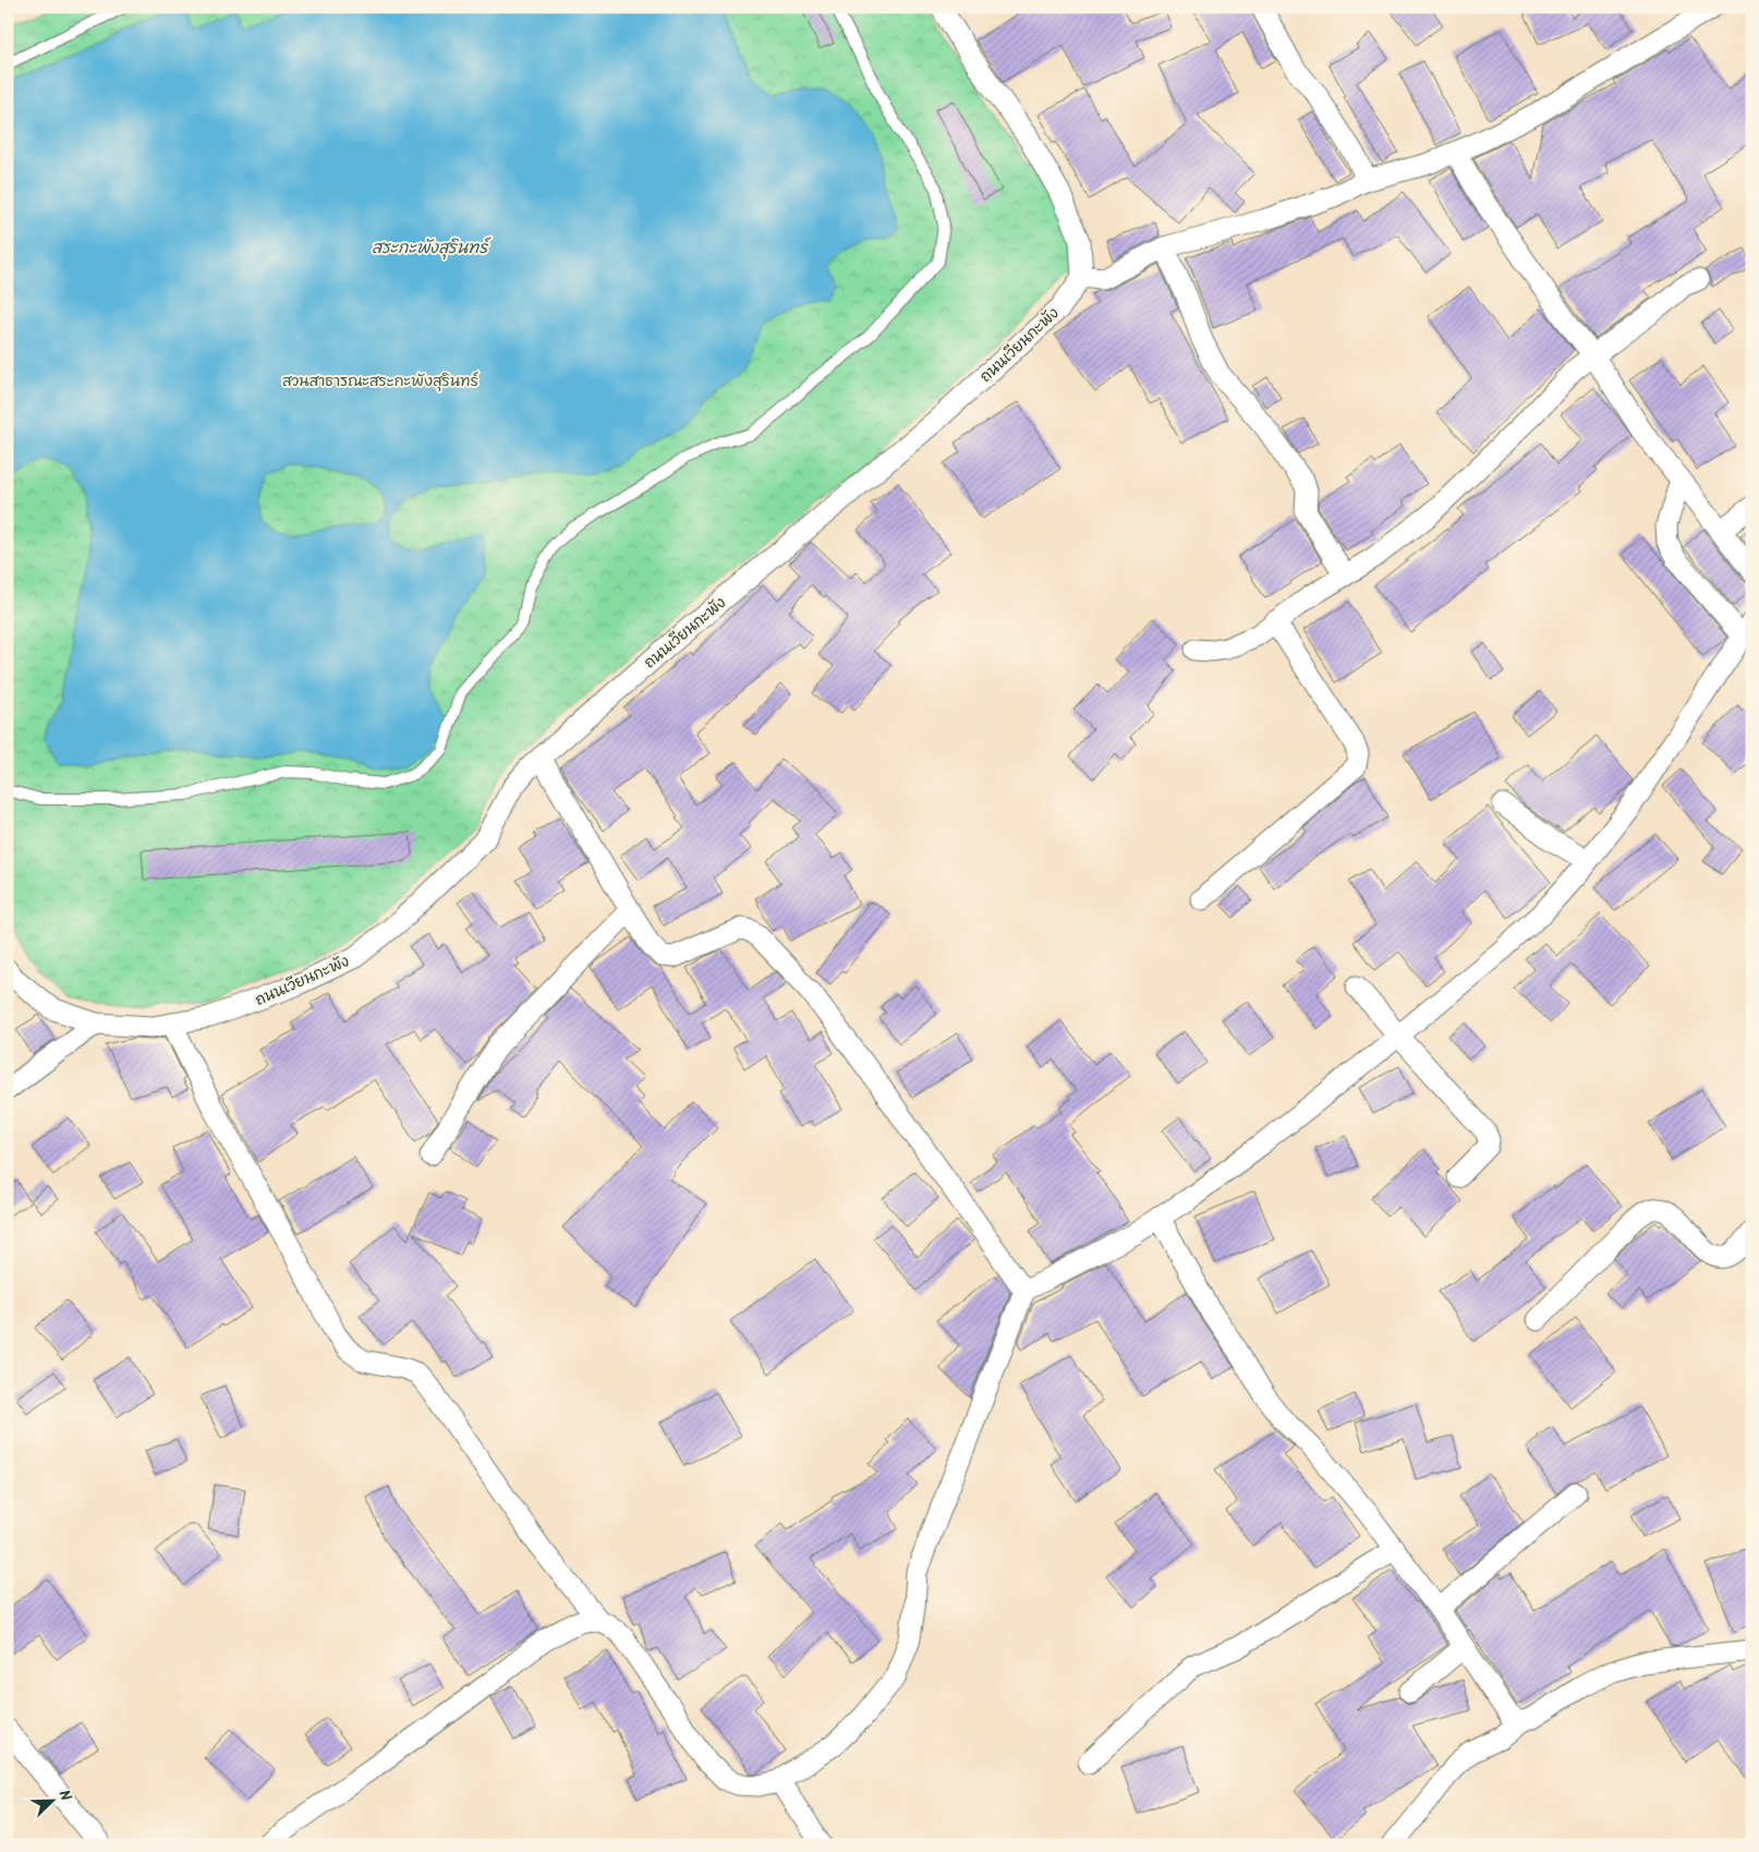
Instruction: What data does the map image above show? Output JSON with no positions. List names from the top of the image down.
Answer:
{
  "streets": {
    "street": ["ถนนเวียนกะพัง"]
  },
  "water": ["สระกะพังสุรินทร์"],
  "parks": ["สวนสาธารณะสระกะพังสุรินทร์"],
  "north": "top right"
}
